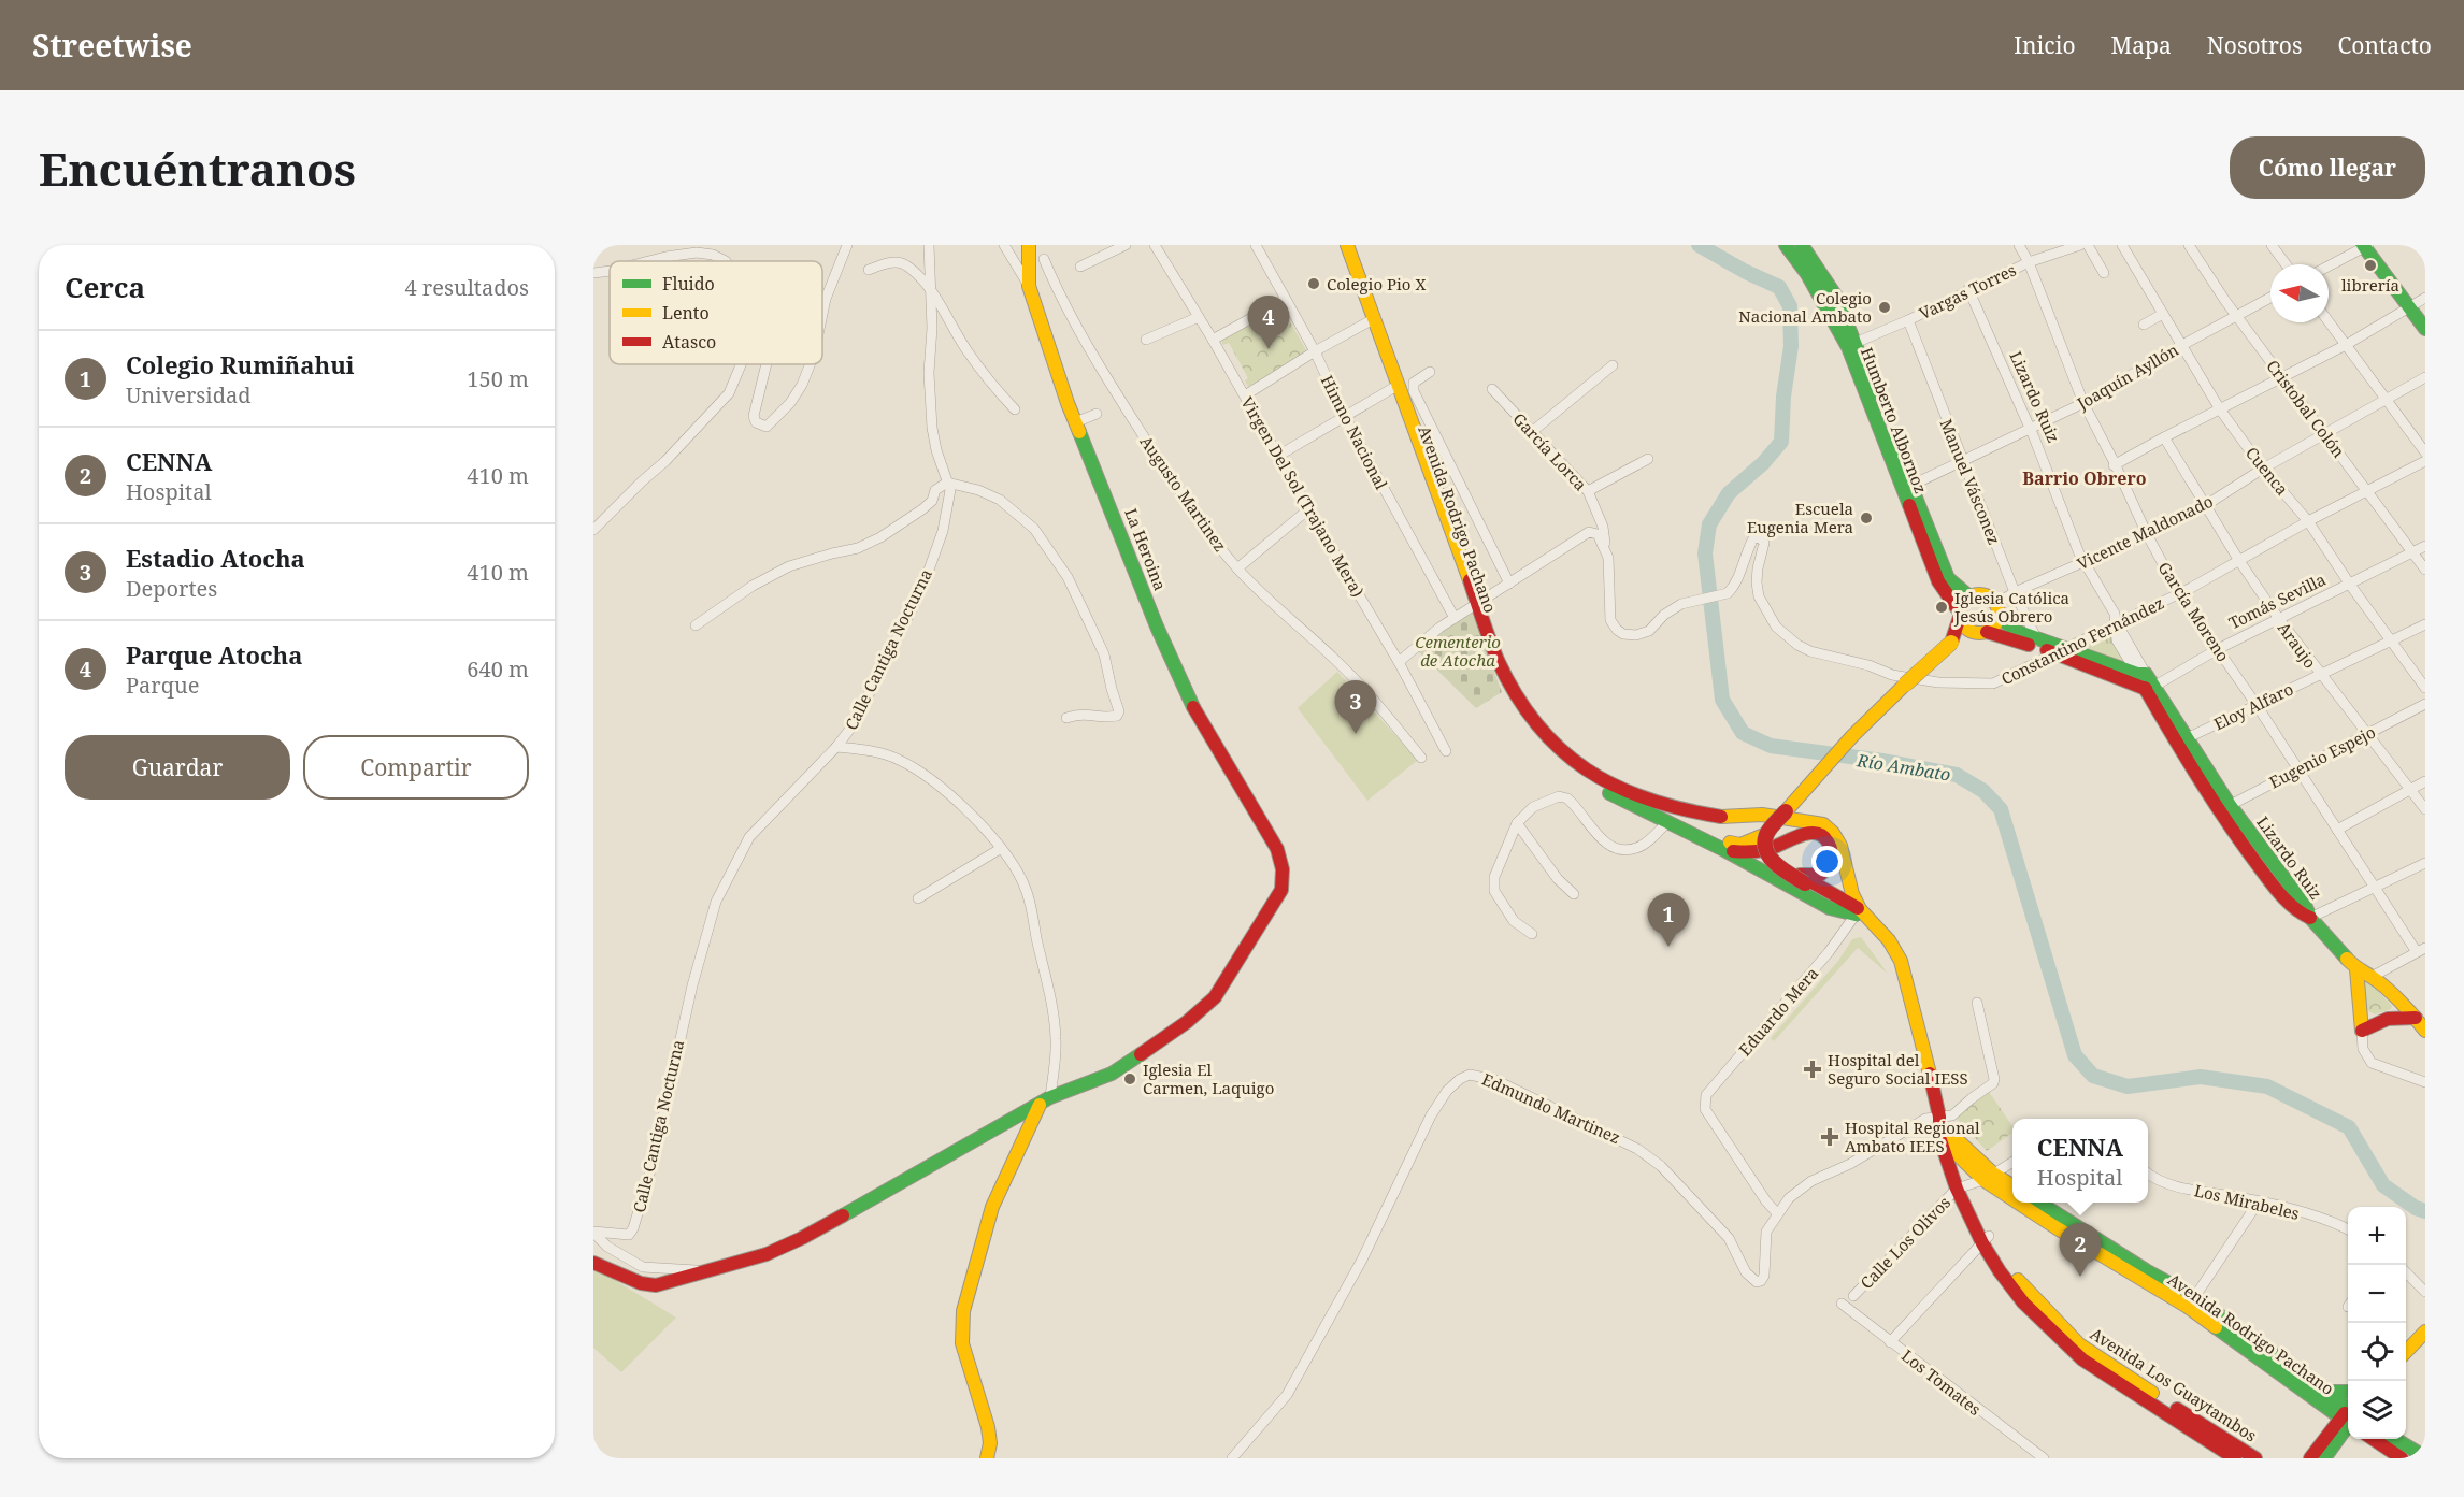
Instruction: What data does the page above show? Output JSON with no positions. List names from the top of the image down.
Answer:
{
  "streets": {
    "main road": [
      "Lizardo Ruiz",
      "Humberto Albornoz",
      "Avenida Rodrigo Pachano",
      "La Heroina",
      "Avenida Los Guaytambos"
    ],
    "street": [
      "Vargas Torres",
      "Joaquín Ayllón",
      "Cristobal Colón",
      "Himno Nacional",
      "García Lorca",
      "Cuenca",
      "Manuel Vásconez",
      "Augusto Martinez",
      "Virgen Del Sol (Trajano Mera)",
      "Vicente Maldonado",
      "Tomás Sevilla",
      "García Moreno",
      "Constantino Fernández",
      "Araujo",
      "Calle Cantiga Nocturna",
      "Eloy Alfaro",
      "Eugenio Espejo",
      "Eduardo Mera",
      "Edmundo Martinez",
      "Los Mirabeles",
      "Calle Los Olivos",
      "Los Tomates"
    ]
  },
  "crossings": [
    ["Vargas Torres", "Lizardo Ruiz"],
    ["Vargas Torres", "Humberto Albornoz"],
    ["Vargas Torres", "Manuel Vásconez"],
    ["Vargas Torres", "García Moreno"],
    ["Joaquín Ayllón", "Lizardo Ruiz"],
    ["Joaquín Ayllón", "Cristobal Colón"],
    ["Joaquín Ayllón", "Humberto Albornoz"],
    ["Joaquín Ayllón", "Cuenca"],
    ["Joaquín Ayllón", "Manuel Vásconez"],
    ["Joaquín Ayllón", "García Moreno"],
    ["Lizardo Ruiz", "Vicente Maldonado"],
    ["Lizardo Ruiz", "Tomás Sevilla"],
    ["Lizardo Ruiz", "Constantino Fernández"],
    ["Lizardo Ruiz", "Eloy Alfaro"],
    ["Lizardo Ruiz", "Eugenio Espejo"],
    ["Cristobal Colón", "Vicente Maldonado"],
    ["Cristobal Colón", "Tomás Sevilla"],
    ["Cristobal Colón", "Constantino Fernández"],
    ["Humberto Albornoz", "Vicente Maldonado"],
    ["García Lorca", "Constantino Fernández"],
    ["Cuenca", "Vicente Maldonado"],
    ["Cuenca", "Tomás Sevilla"],
    ["Cuenca", "Constantino Fernández"],
    ["Cuenca", "Eloy Alfaro"],
    ["Manuel Vásconez", "Vicente Maldonado"],
    ["Avenida Rodrigo Pachano", "Eduardo Mera"],
    ["Avenida Rodrigo Pachano", "Edmundo Martinez"],
    ["Avenida Rodrigo Pachano", "Avenida Los Guaytambos"],
    ["Vicente Maldonado", "García Moreno"],
    ["Vicente Maldonado", "Araujo"],
    ["Tomás Sevilla", "García Moreno"],
    ["Tomás Sevilla", "Araujo"],
    ["García Moreno", "Constantino Fernández"],
    ["García Moreno", "Eloy Alfaro"],
    ["García Moreno", "Eugenio Espejo"],
    ["Constantino Fernández", "Araujo"],
    ["Araujo", "Eloy Alfaro"],
    ["Araujo", "Eugenio Espejo"],
    ["Eduardo Mera", "Edmundo Martinez"],
    ["Edmundo Martinez", "Avenida Los Guaytambos"],
    ["Calle Los Olivos", "Avenida Los Guaytambos"]
  ],
  "districts": ["Barrio Obrero"],
  "water": ["Río Ambato"],
  "parks": ["Cementerio de Atocha"],
  "places": {
    "other": [
      "librería",
      "Colegio Pio X",
      "Colegio Nacional Ambato",
      "Escuela Eugenia Mera",
      "Iglesia Católica Jesús Obrero",
      "Iglesia El Carmen, Laquigo"
    ],
    "health": ["Hospital del Seguro Social IESS", "Hospital Regional Ambato IEES"]
  },
  "legend": ["Fluido", "Lento", "Atasco"],
  "north": "left",
  "page": {
    "header": "Streetwise",
    "nav": [
      "Inicio",
      "Mapa",
      "Nosotros",
      "Contacto"
    ],
    "buttons": [
      "Cómo llegar",
      ["Guardar", "Compartir"]
    ],
    "title": "Encuéntranos",
    "heading": ["Cerca", "4 resultados"],
    "pins": [
      "4",
      "3",
      "1",
      "2"
    ],
    "list": [
      {
        "mark": "1",
        "name": "Colegio Rumiñahui",
        "note": "Universidad",
        "value": "150 m"
      },
      {
        "mark": "2",
        "name": "CENNA",
        "note": "Hospital",
        "value": "410 m"
      },
      {
        "mark": "3",
        "name": "Estadio Atocha",
        "note": "Deportes",
        "value": "410 m"
      },
      {
        "mark": "4",
        "name": "Parque Atocha",
        "note": "Parque",
        "value": "640 m"
      }
    ],
    "popup": ["CENNA", "Hospital"],
    "map_buttons": ["+", "−"]
  }
}
